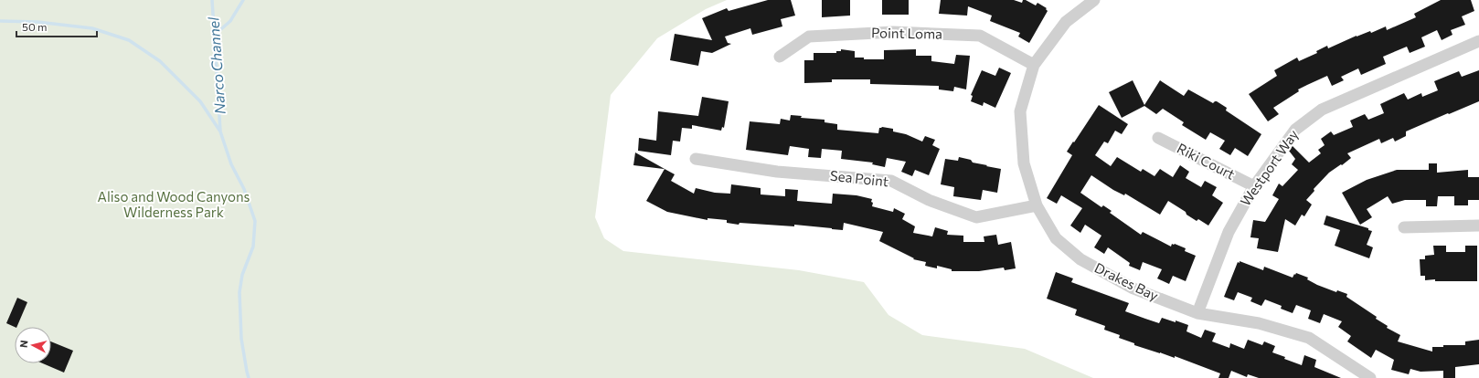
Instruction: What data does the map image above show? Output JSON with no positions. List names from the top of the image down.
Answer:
{
  "streets": {
    "street": [
      "Point Loma",
      "Riki Court",
      "Westport Way",
      "Sea Point",
      "Drakes Bay"
    ]
  },
  "crossings": [
    ["Point Loma", "Drakes Bay"],
    ["Riki Court", "Westport Way"],
    ["Westport Way", "Drakes Bay"],
    ["Sea Point", "Drakes Bay"]
  ],
  "water": ["Narco Channel"],
  "parks": ["Aliso and Wood Canyons Wilderness Park"],
  "scale_bar": "50 m",
  "north": "left"
}
